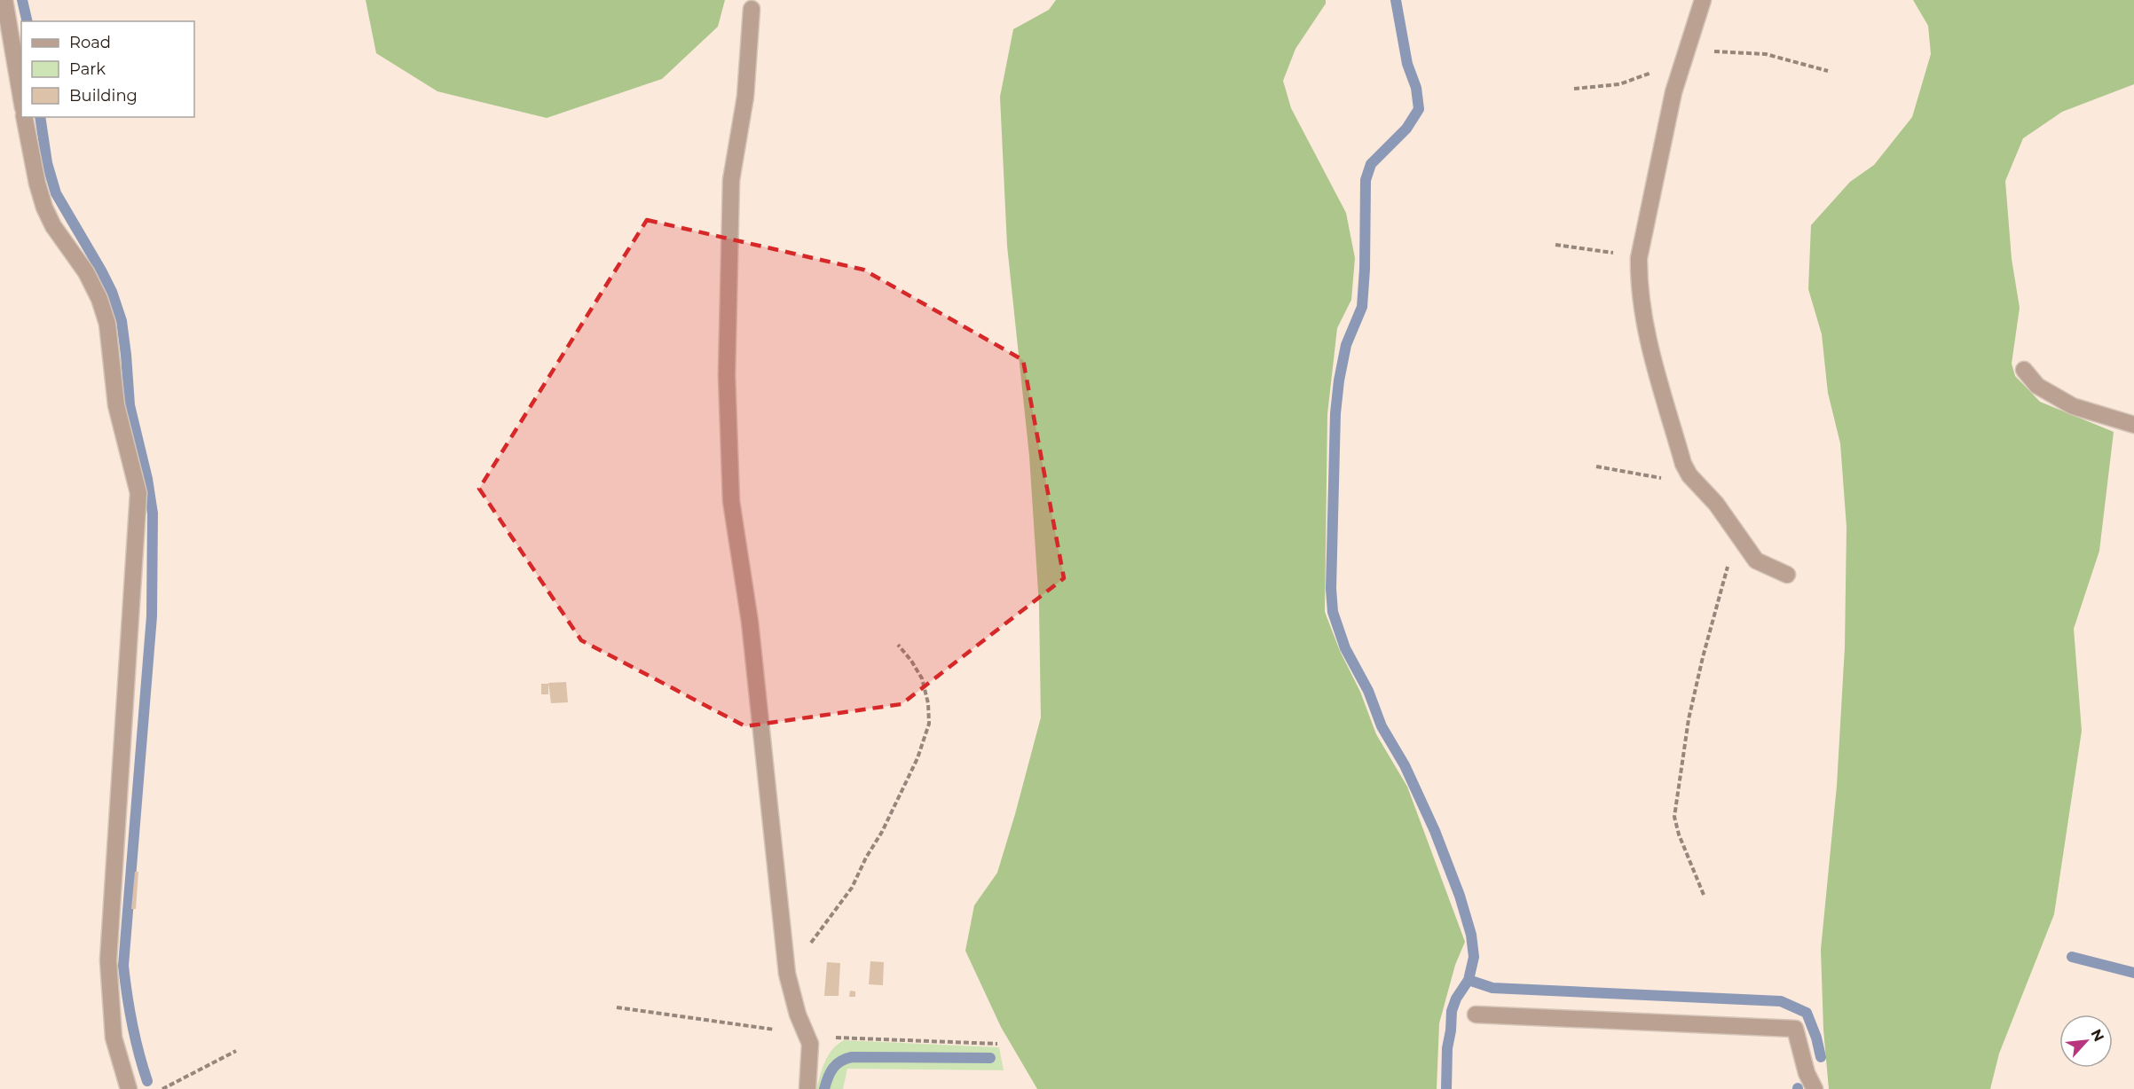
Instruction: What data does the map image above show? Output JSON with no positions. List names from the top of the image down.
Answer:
{
  "legend": ["Road", "Park", "Building"],
  "north": "top right"
}
